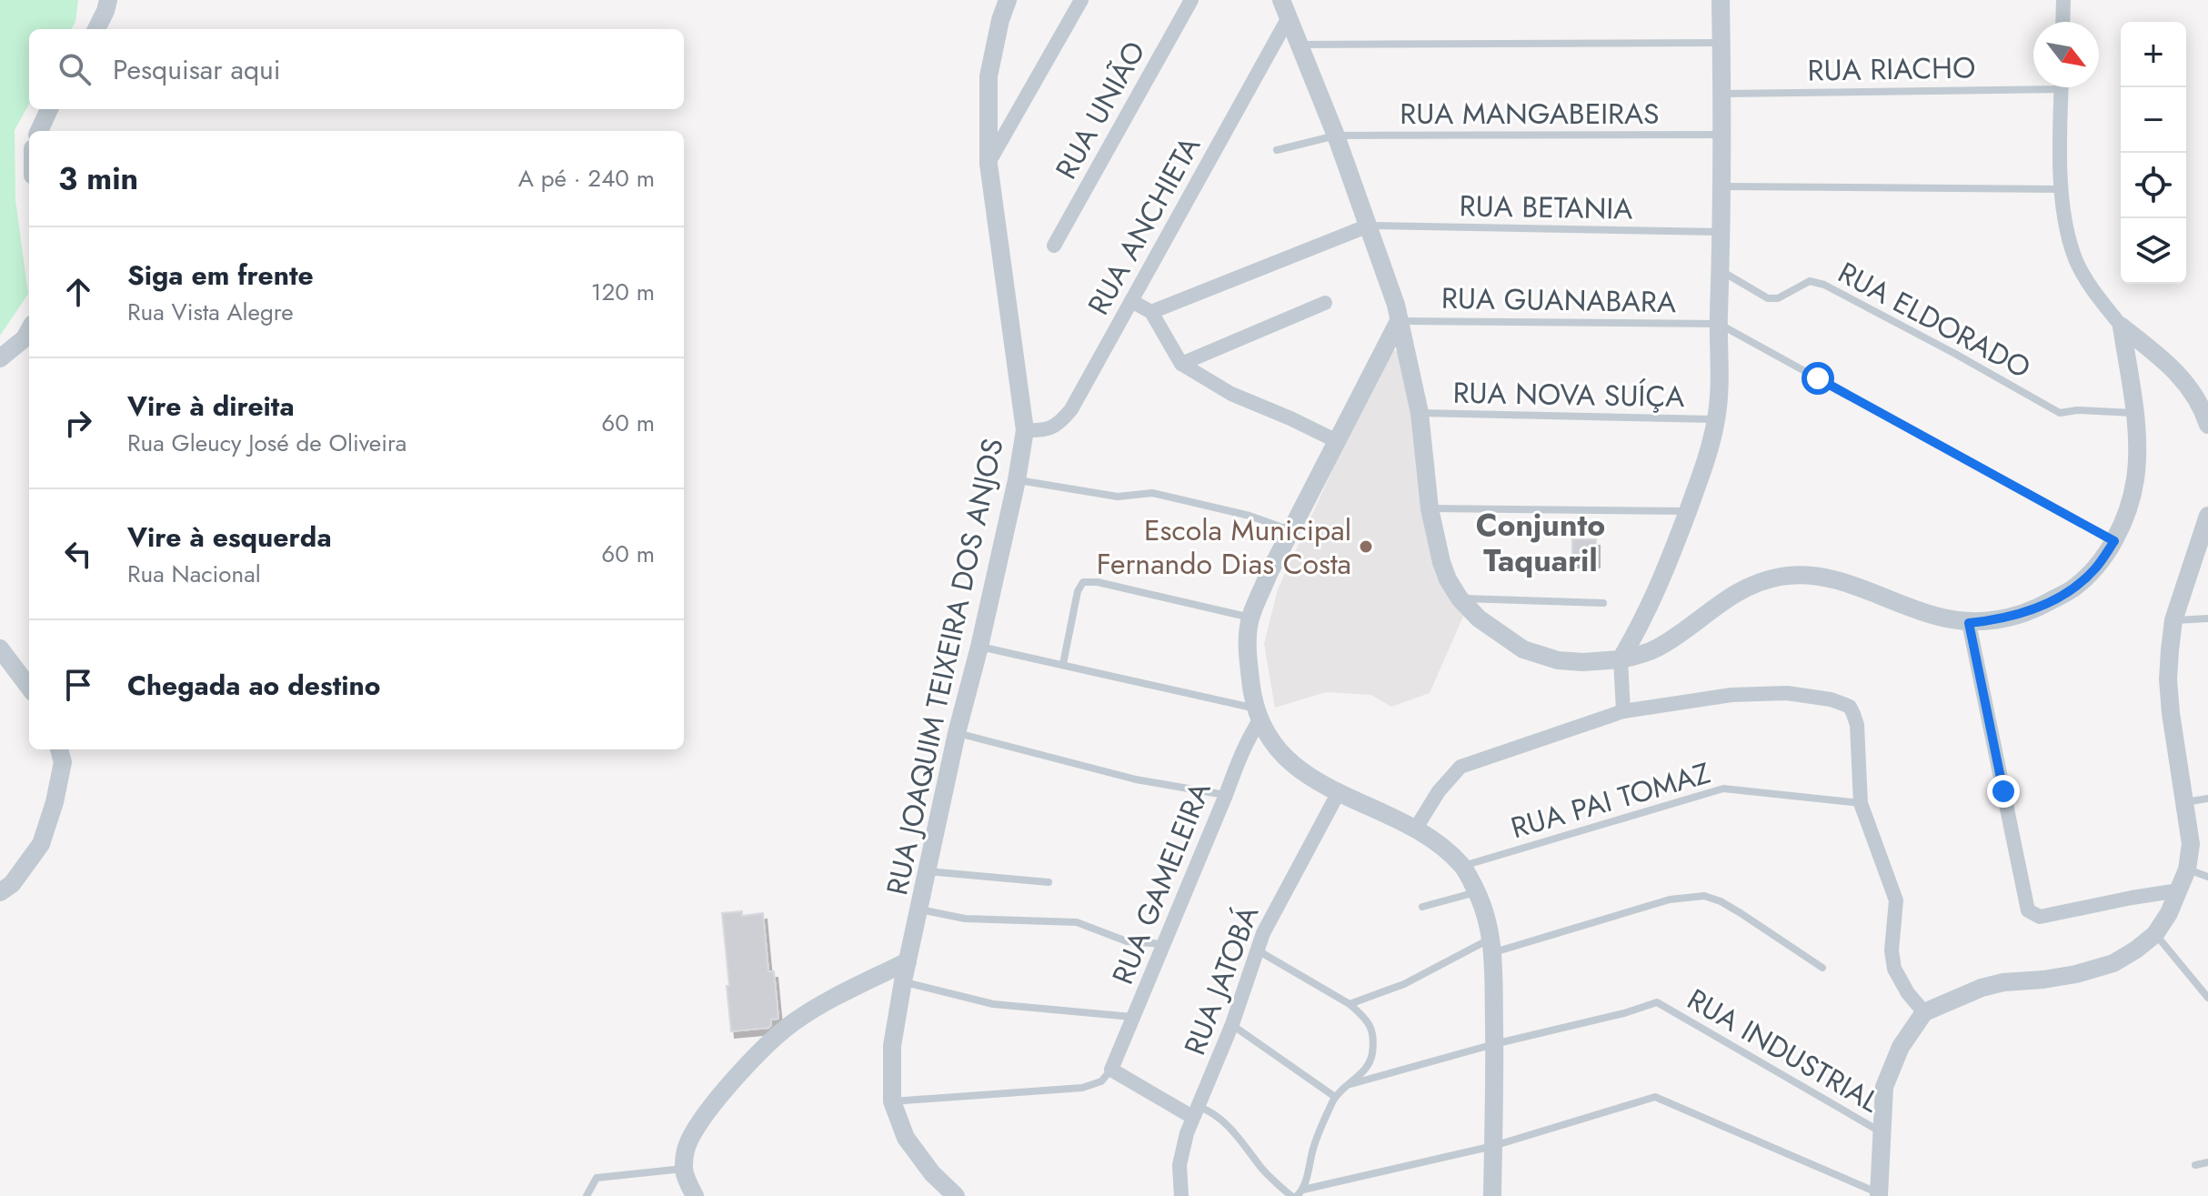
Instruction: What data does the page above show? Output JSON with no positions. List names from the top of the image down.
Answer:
{
  "streets": {
    "street": [
      "RUA UNIÃO",
      "RUA ANCHIETA",
      "RUA JOAQUIM TEIXEIRA DOS ANJOS",
      "RUA GAMELEIRA",
      "RUA JATOBÁ"
    ],
    "lane": [
      "RUA RIACHO",
      "RUA MANGABEIRAS",
      "RUA BETANIA",
      "RUA GUANABARA",
      "RUA ELDORADO",
      "RUA NOVA SUÍÇA",
      "RUA PAI TOMAZ",
      "RUA INDUSTRIAL"
    ]
  },
  "crossings": [
    ["RUA ANCHIETA", "RUA JOAQUIM TEIXEIRA DOS ANJOS"]
  ],
  "districts": ["Conjunto Taquaril"],
  "places": ["Escola Municipal Fernando Dias Costa"],
  "north": "bottom right",
  "page": {
    "map_buttons": ["+", "−"],
    "search": "Pesquisar aqui",
    "heading": ["3 min", "A pé · 240 m"],
    "list": [
      ["Siga em frente", "Rua Vista Alegre", "120 m"],
      ["Vire à direita", "Rua Gleucy José de Oliveira", "60 m"],
      ["Vire à esquerda", "Rua Nacional", "60 m"],
      "Chegada ao destino"
    ]
  }
}
